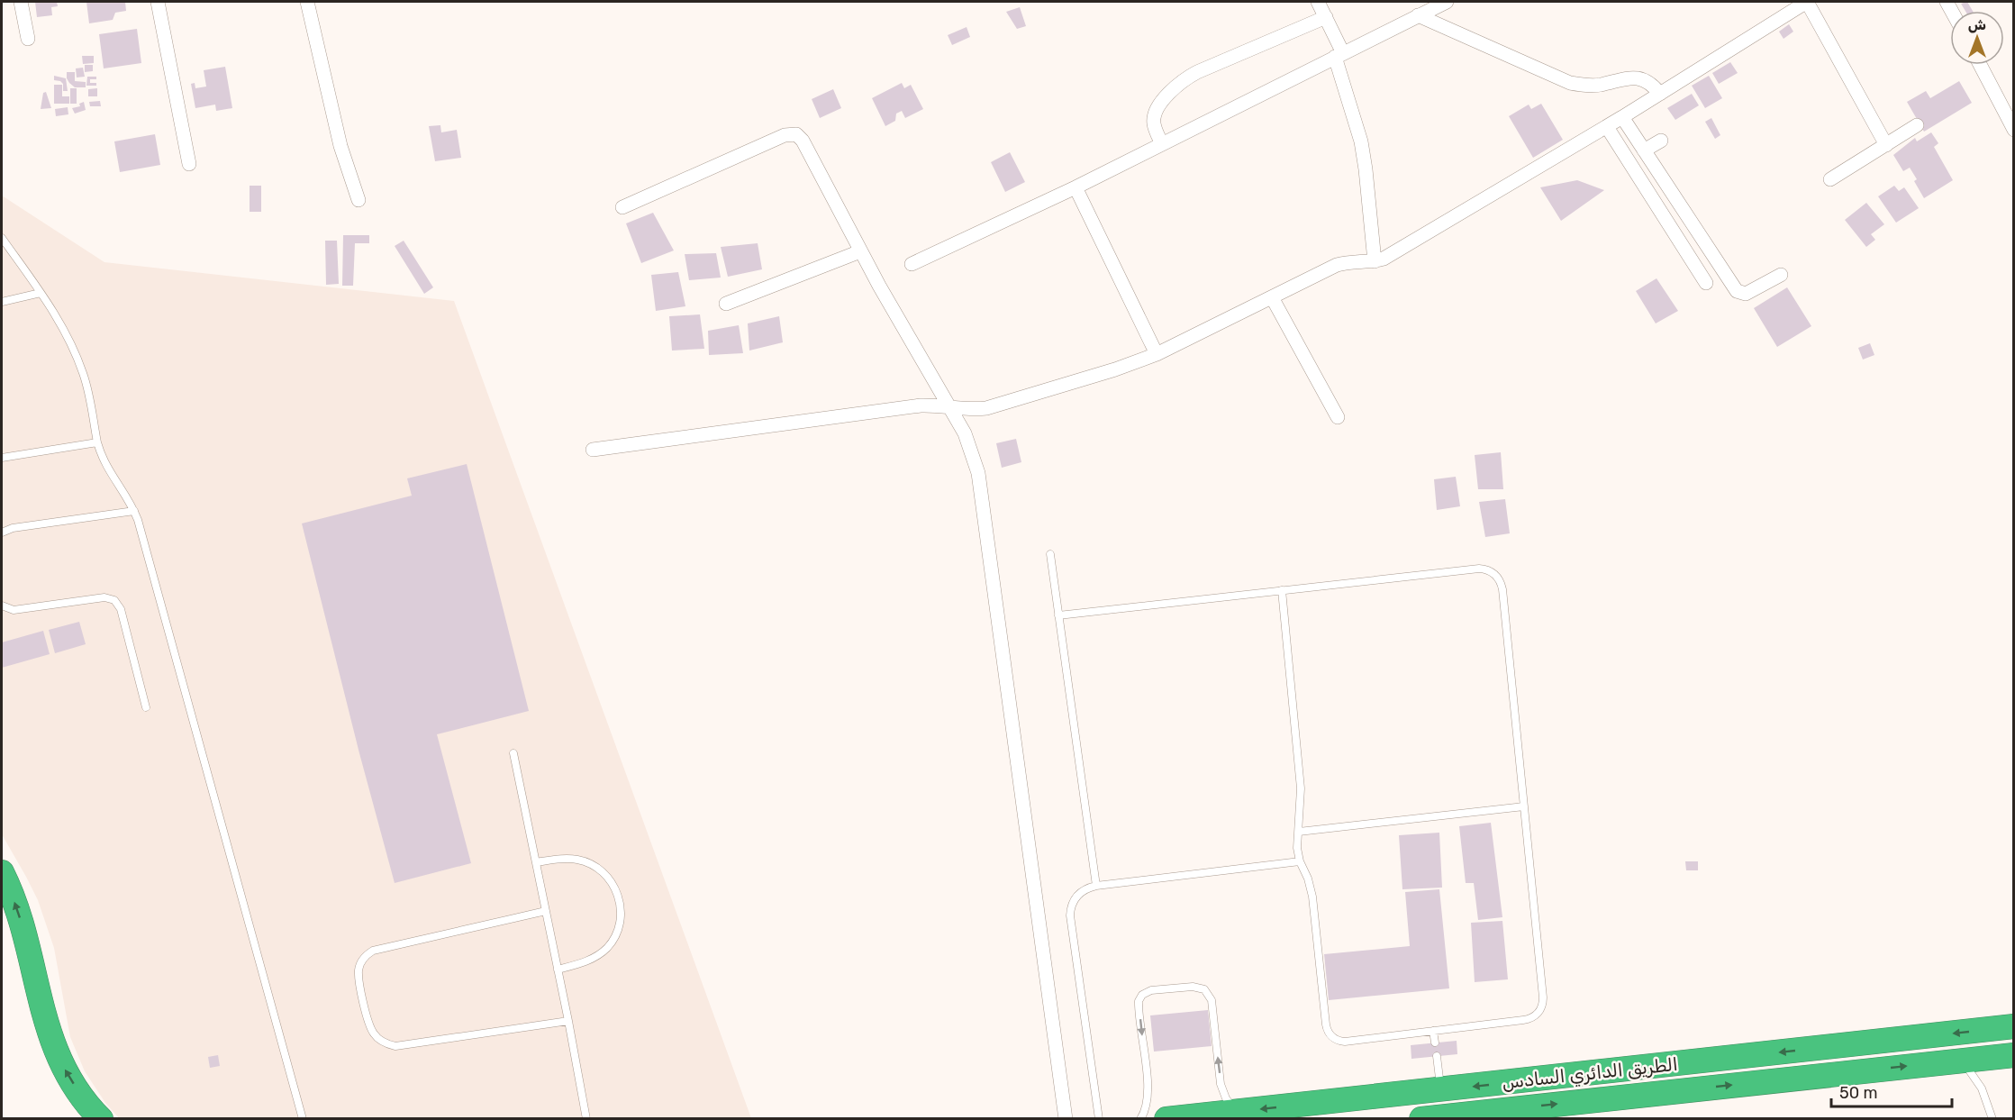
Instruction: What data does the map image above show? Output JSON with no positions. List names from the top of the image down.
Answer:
{
  "streets": {
    "highway": ["الطريق الدائري السادس"]
  },
  "scale_bar": "50 m",
  "north": "top"
}
